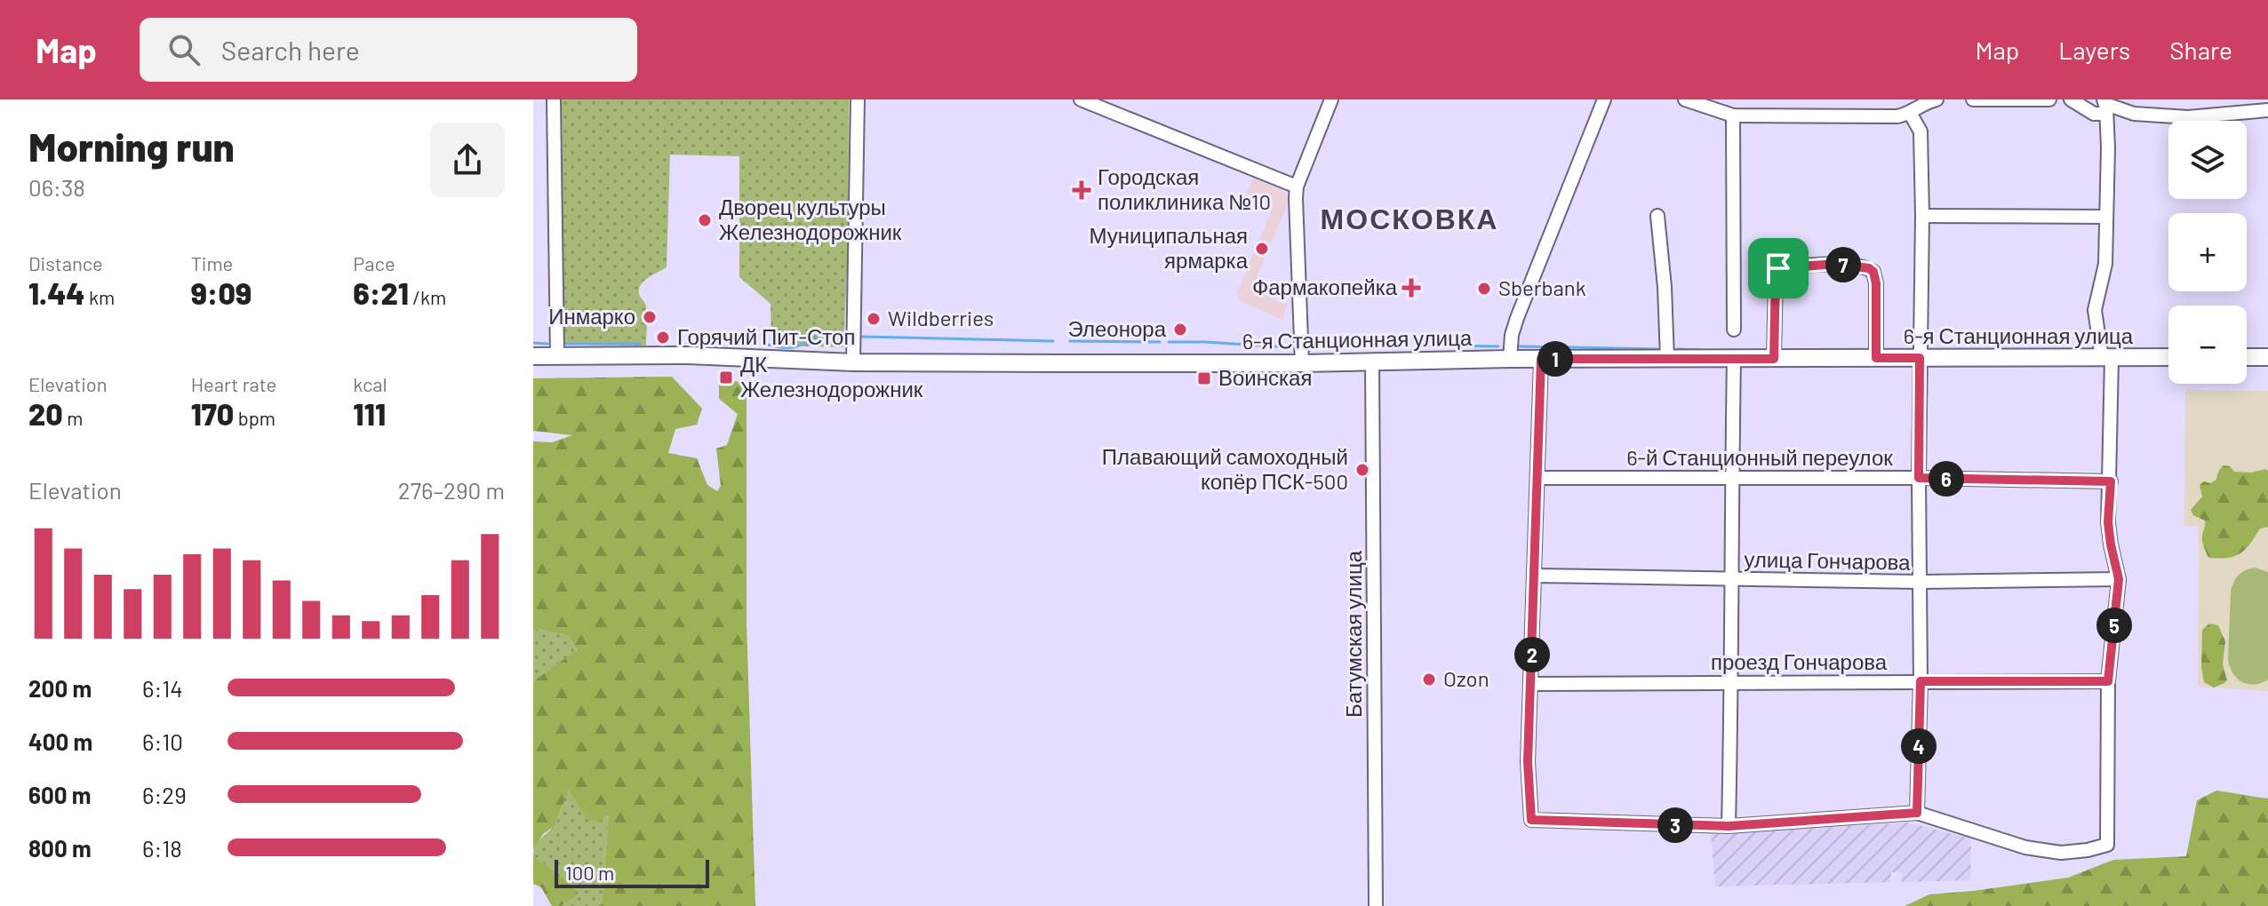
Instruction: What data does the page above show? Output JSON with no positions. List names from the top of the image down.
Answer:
{
  "streets": {
    "main road": ["6-я Станционная улица"],
    "street": [
      "6-й Станционный переулок",
      "улица Гончарова",
      "Батумская улица",
      "проезд Гончарова"
    ]
  },
  "crossings": [
    ["6-я Станционная улица", "Батумская улица"]
  ],
  "districts": ["МОСКОВКА"],
  "places": {
    "health": ["Городская поликлиника №10", "Фармакопейка"],
    "other": [
      "Дворец культуры Железнодорожник",
      "Муниципальная ярмарка",
      "Sberbank",
      "Инмарко",
      "Wildberries",
      "Элеонора",
      "Горячий Пит-Стоп",
      "Плавающий самоходный копёр ПСК-500",
      "Ozon"
    ],
    "transit": ["ДК Железнодорожник", "Воинская"]
  },
  "scale_bar": "100 m",
  "page": {
    "header": "Map",
    "search": "Search here",
    "nav": ["Map", "Layers", "Share"],
    "heading": ["Morning run", "06:38"],
    "map_buttons": ["+", "−"],
    "stats": [
      ["Distance", "1.44 km"],
      ["Time", "9:09"],
      ["Pace", "6:21 /km"],
      ["Elevation", "20 m"],
      ["Heart rate", "170 bpm"],
      ["kcal", "111"]
    ],
    "pins": [
      "7",
      "1",
      "6",
      "5",
      "2",
      "4",
      "3"
    ],
    "chart": ["Elevation", "276–290 m"],
    "list": [
      {
        "name": "200 m",
        "note": "6:14"
      },
      {
        "name": "400 m",
        "note": "6:10"
      },
      {
        "name": "600 m",
        "note": "6:29"
      },
      {
        "name": "800 m",
        "note": "6:18"
      }
    ],
    "scale": "100 m"
  }
}
